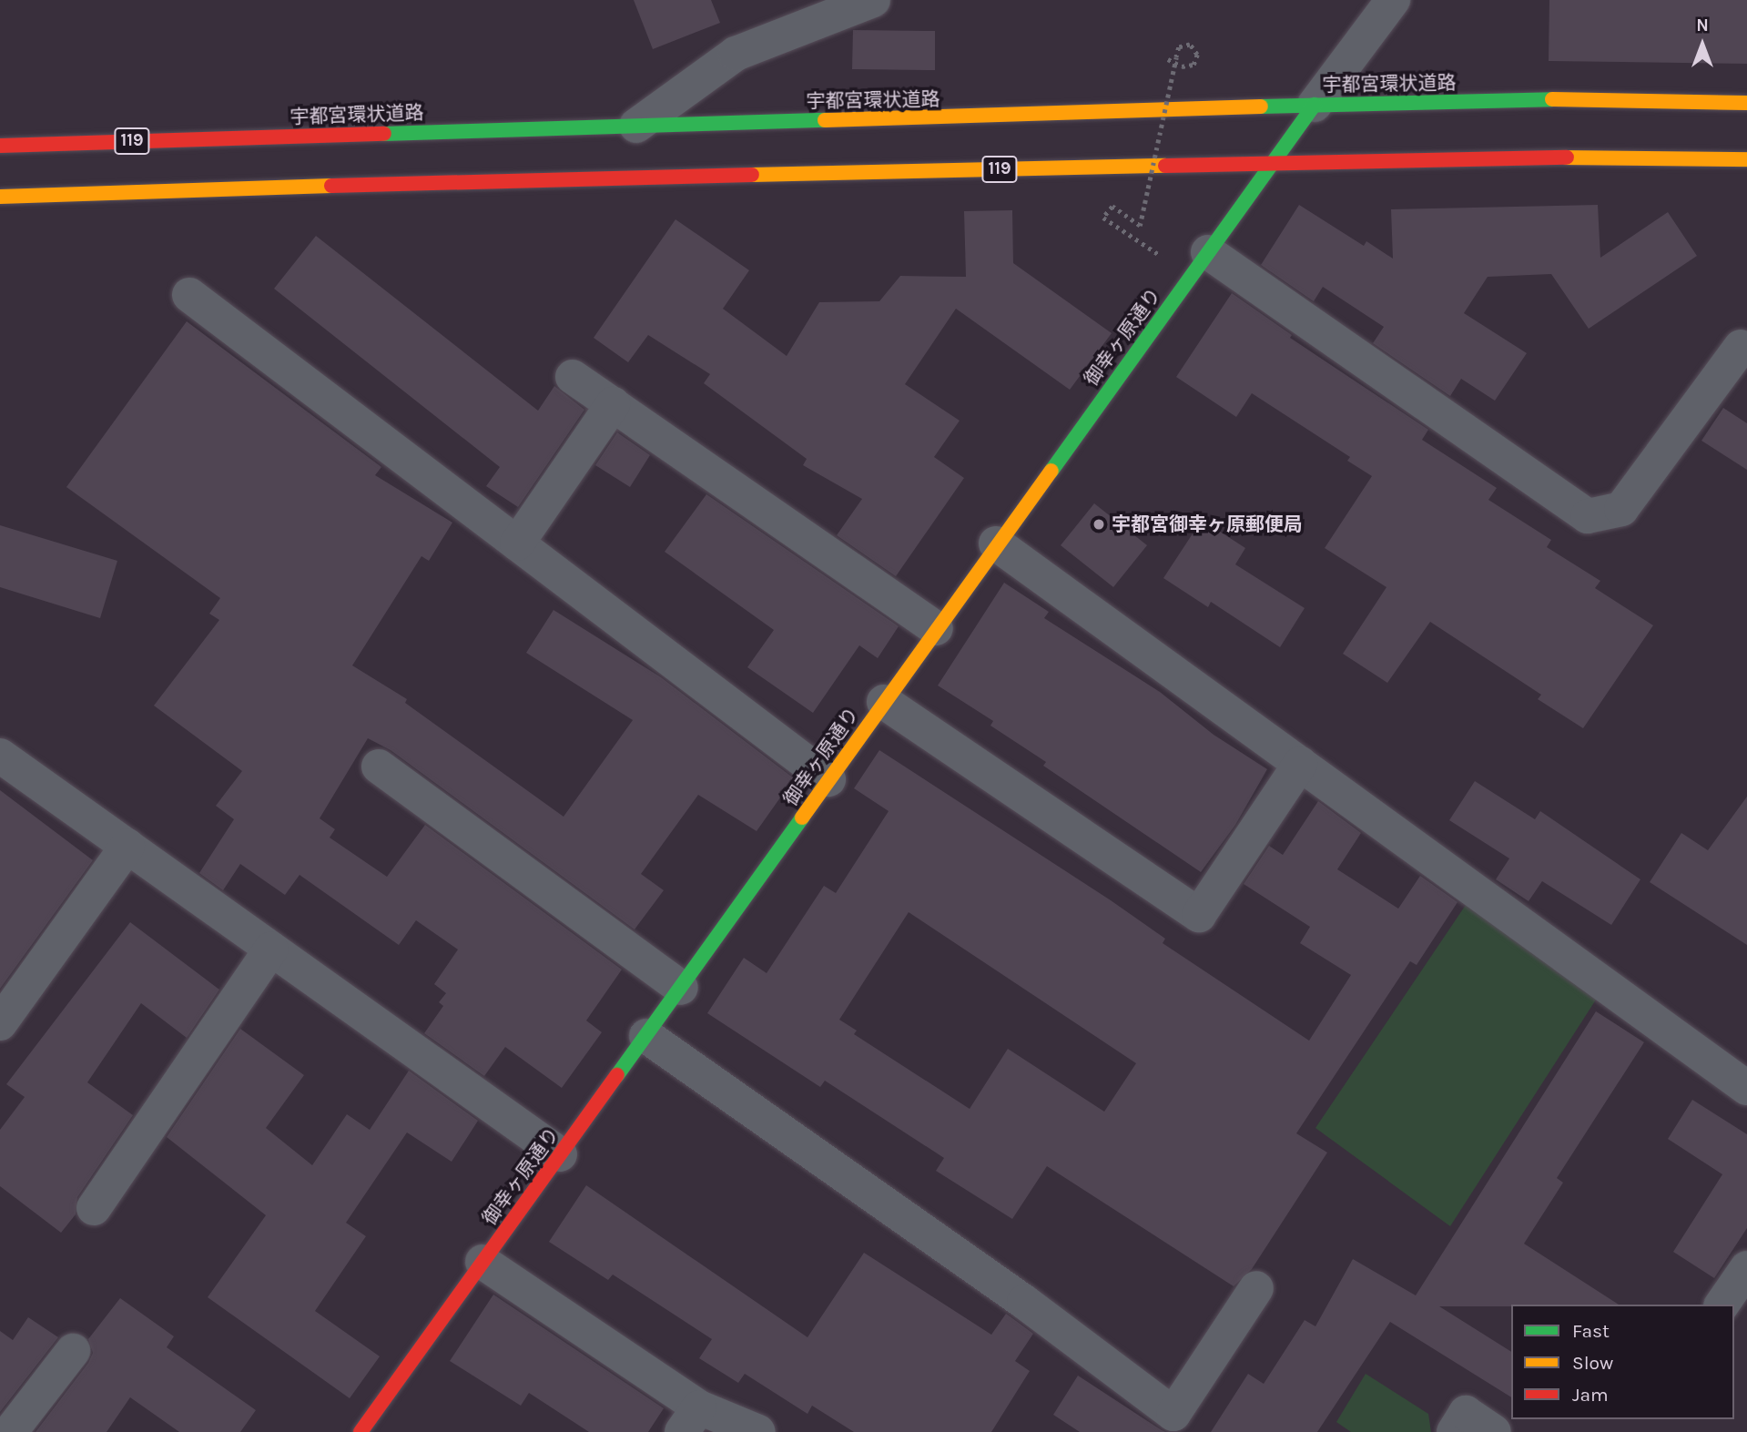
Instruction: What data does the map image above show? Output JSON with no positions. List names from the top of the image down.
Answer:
{
  "streets": {
    "main road": ["宇都宮環状道路", "119", "御幸ヶ原通り"]
  },
  "crossings": [
    ["宇都宮環状道路", "119"],
    ["宇都宮環状道路", "御幸ヶ原通り"],
    ["119", "御幸ヶ原通り"]
  ],
  "places": ["宇都宮御幸ヶ原郵便局"],
  "legend": ["Fast", "Slow", "Jam"],
  "north": "top"
}
